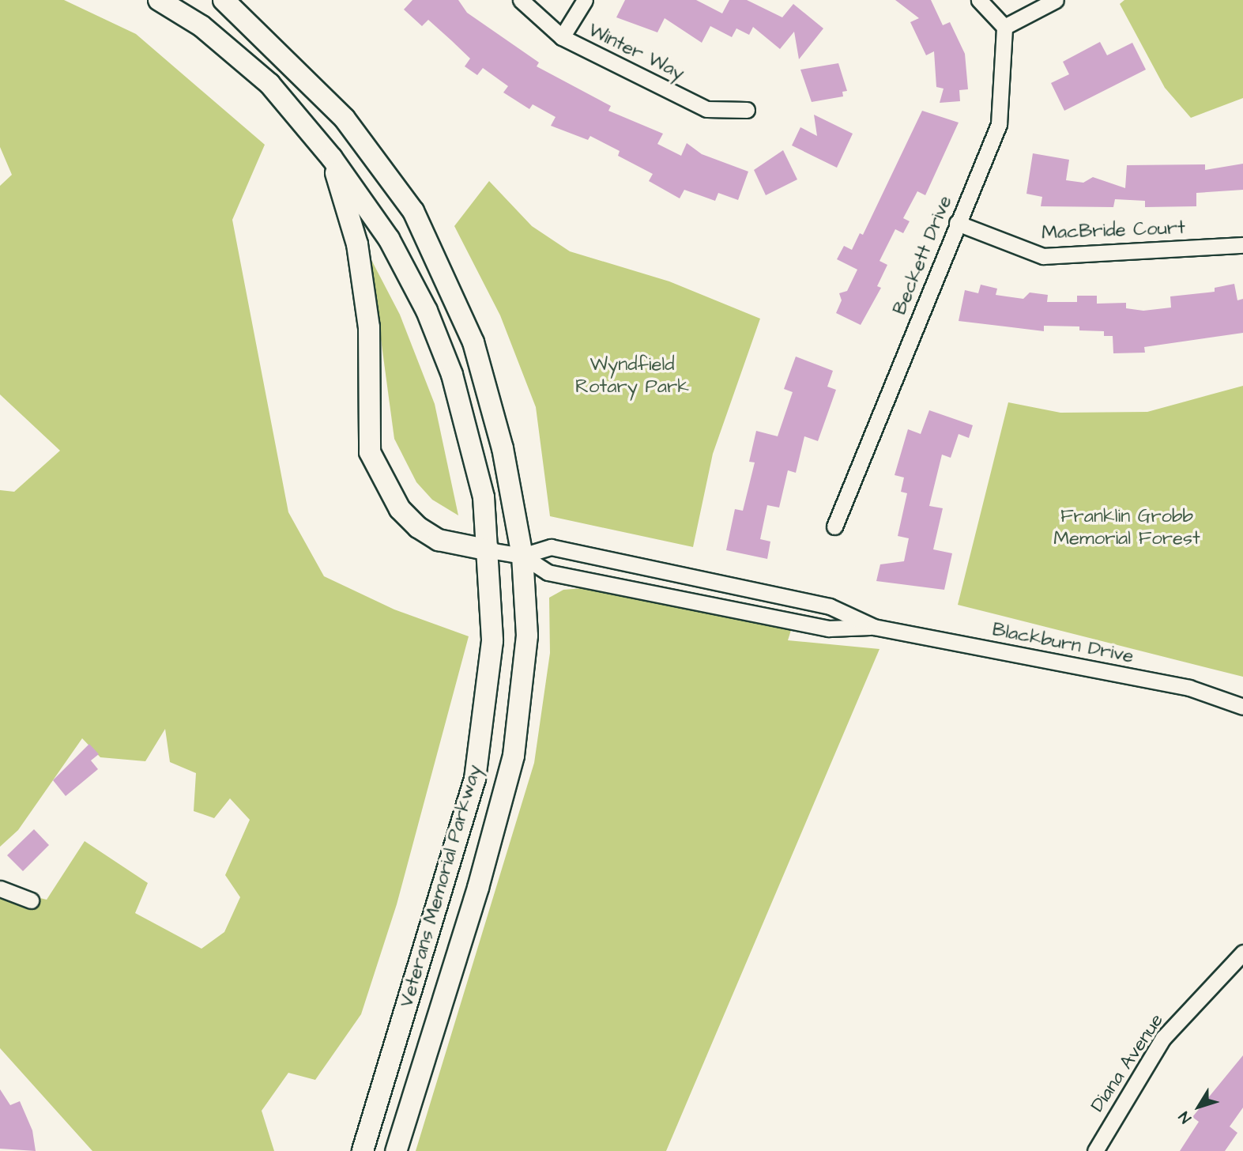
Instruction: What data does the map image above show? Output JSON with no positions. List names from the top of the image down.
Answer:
{
  "streets": {
    "main road": ["Veterans Memorial Parkway"],
    "street": [
      "Winter Way",
      "MacBride Court",
      "Beckett Drive",
      "Blackburn Drive",
      "Diana Avenue"
    ]
  },
  "crossings": [
    ["MacBride Court", "Beckett Drive"],
    ["Blackburn Drive", "Veterans Memorial Parkway"]
  ],
  "parks": ["Wyndfield Rotary Park", "Franklin Grobb Memorial Forest"],
  "north": "bottom left"
}
